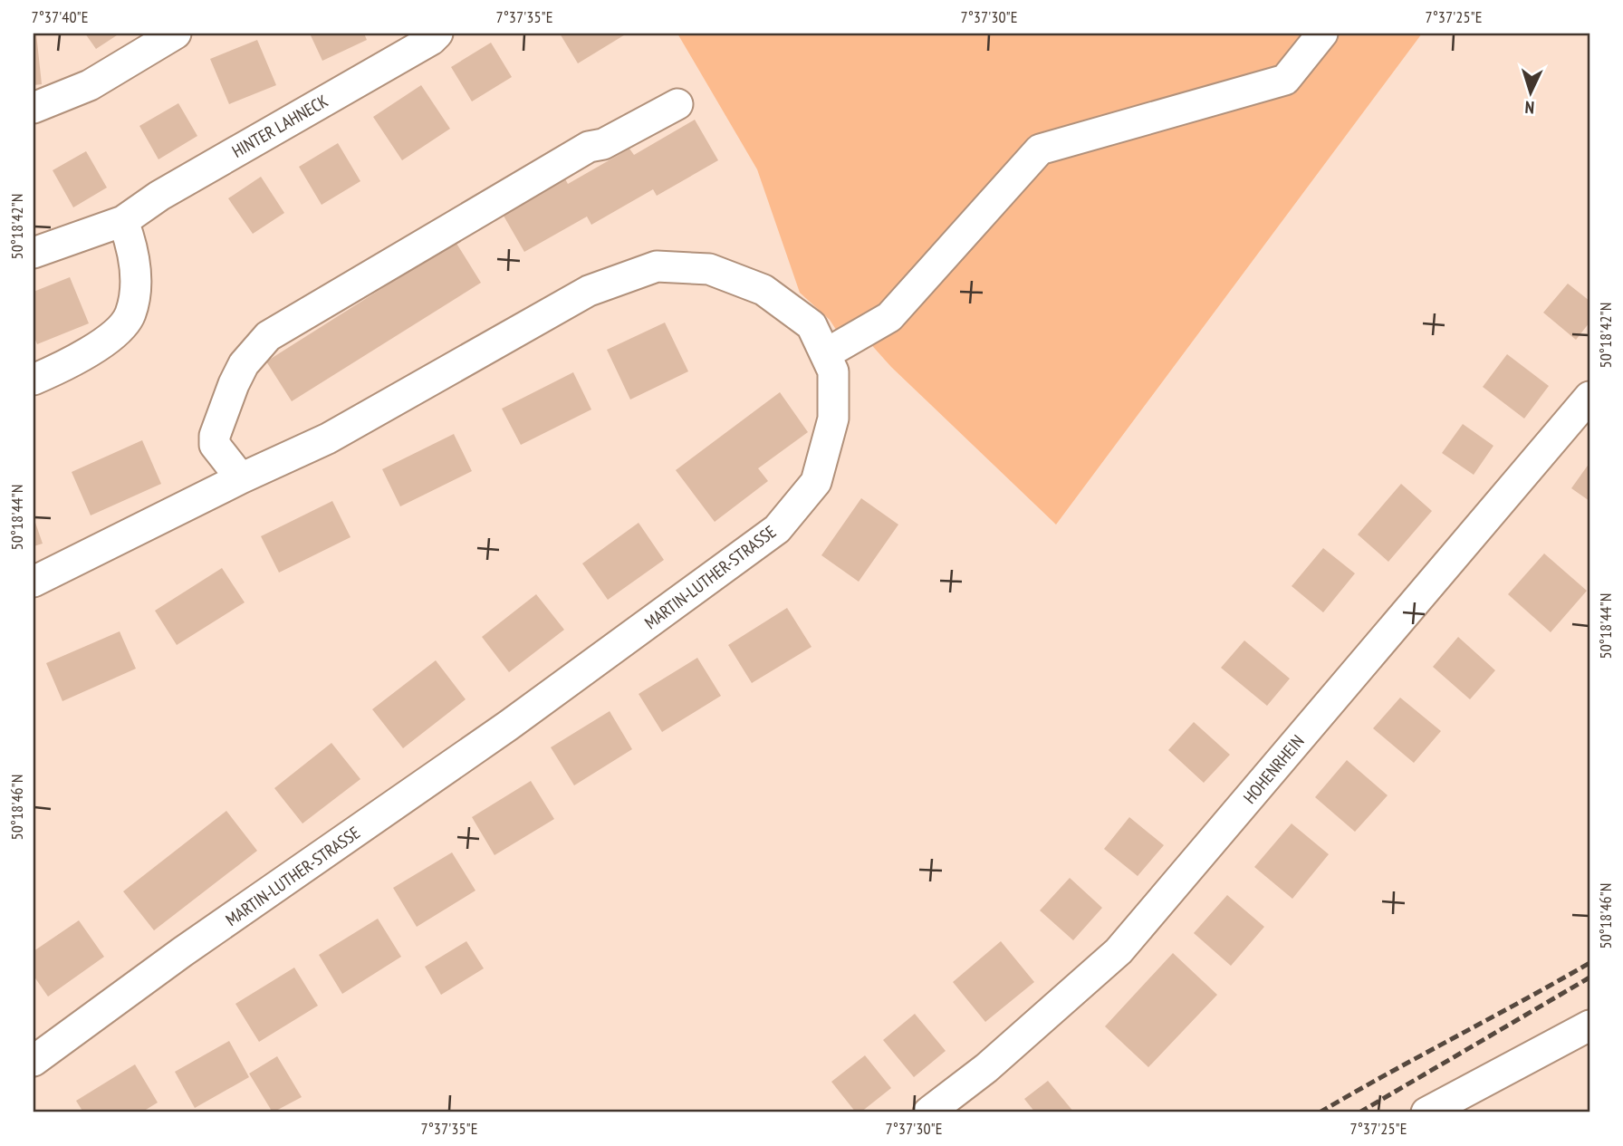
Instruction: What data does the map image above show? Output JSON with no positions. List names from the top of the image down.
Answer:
{
  "streets": {
    "street": ["HINTER LAHNECK", "MARTIN-LUTHER-STRASSE", "HOHENRHEIN"]
  },
  "north": "bottom",
  "coordinates": [
    "7°37'40\"E",
    "7°37'35\"E",
    "7°37'30\"E",
    "7°37'25\"E",
    "50°18'42\"N",
    "50°18'44\"N",
    "50°18'46\"N"
  ]
}
